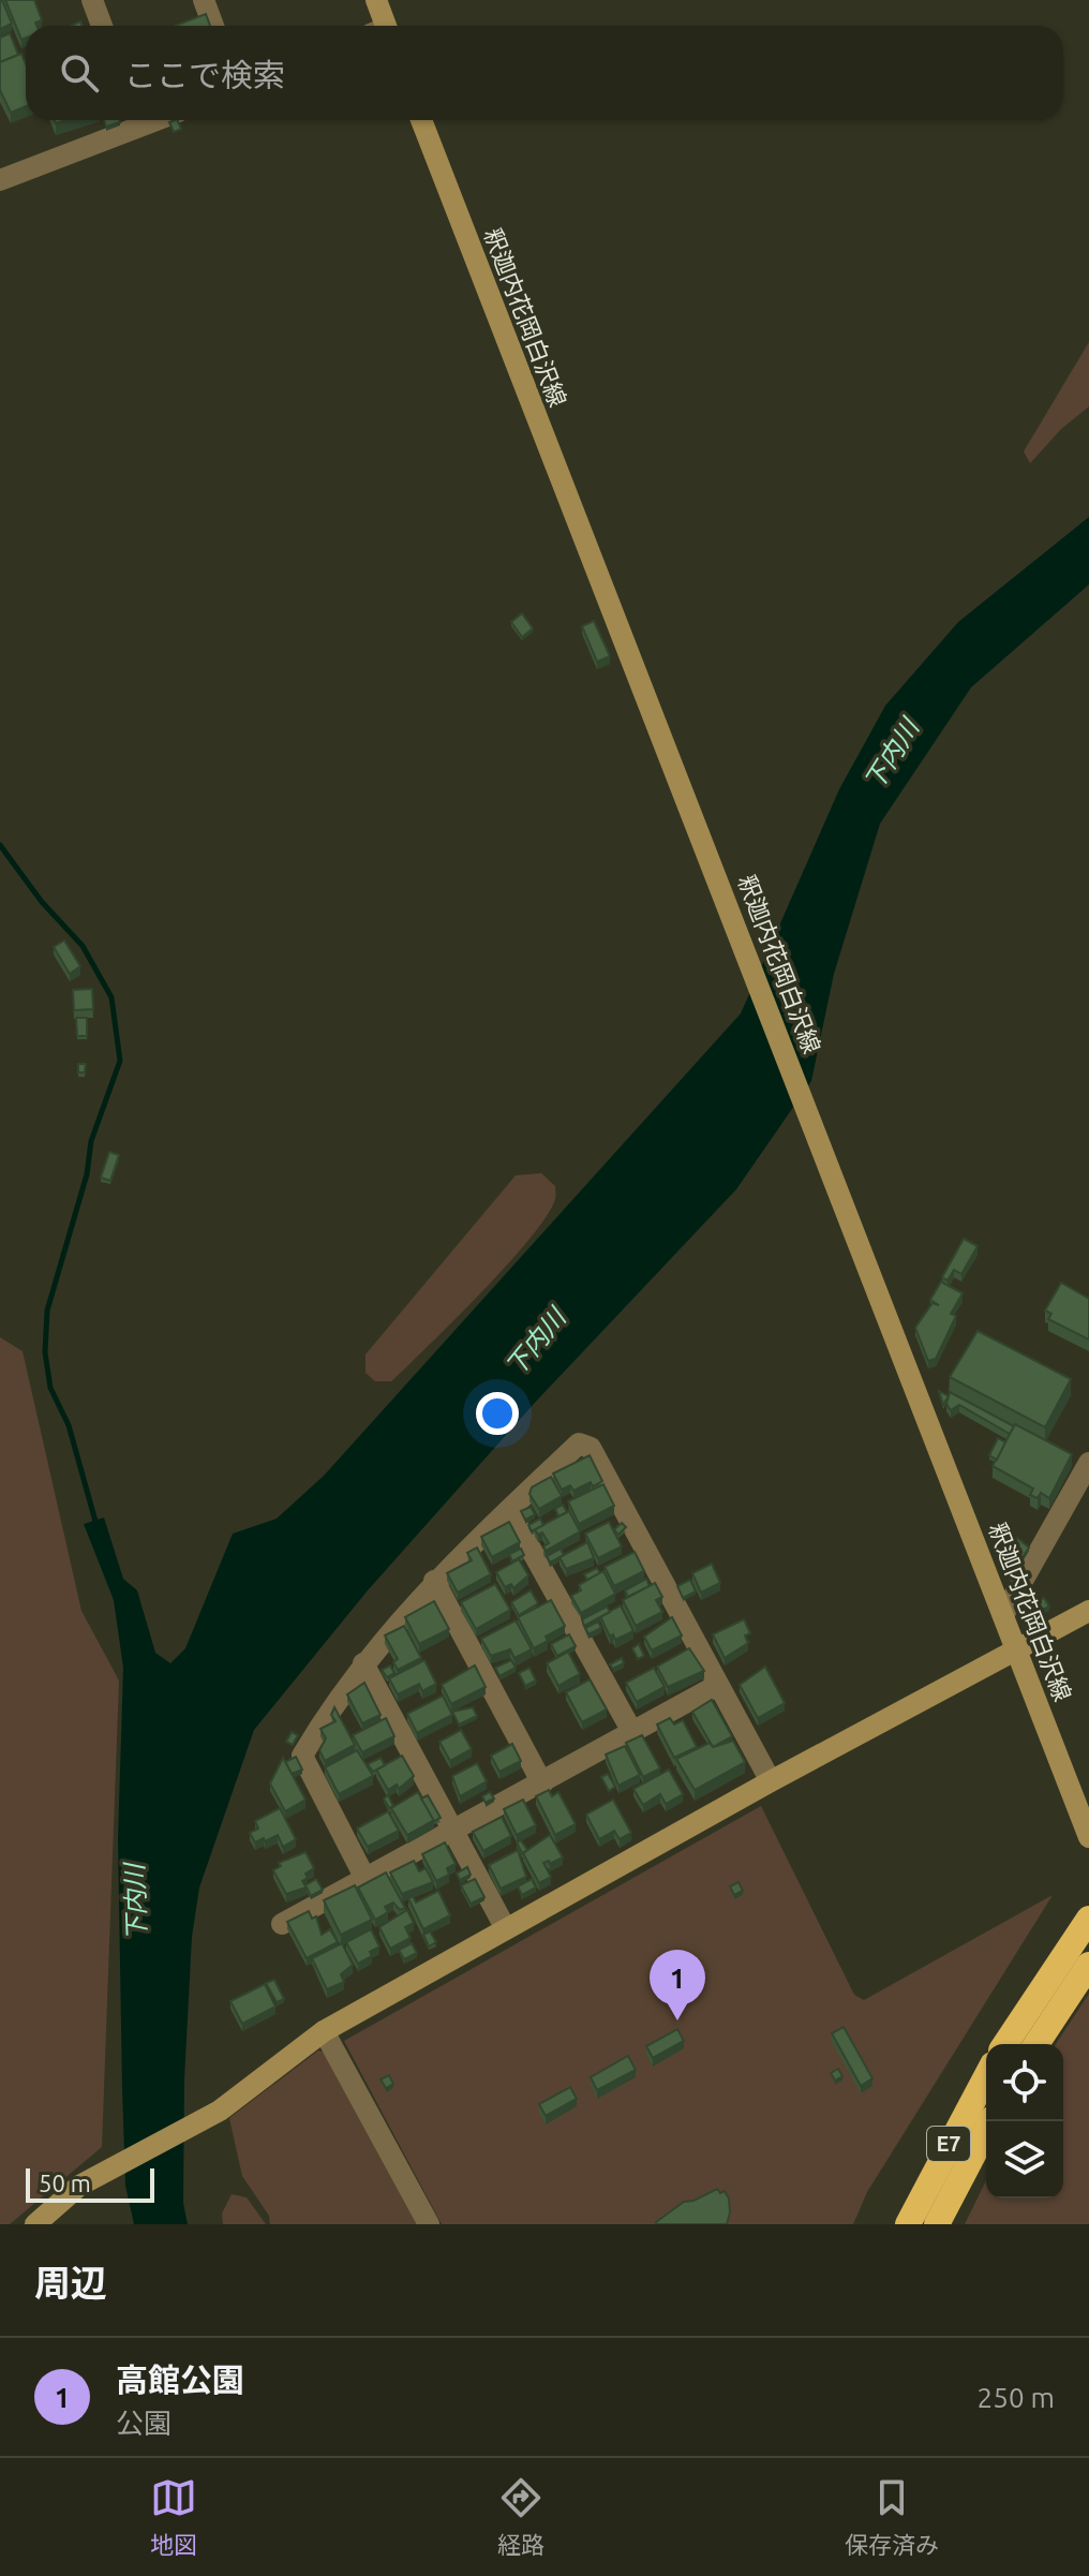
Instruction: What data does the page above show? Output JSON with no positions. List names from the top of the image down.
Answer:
{
  "streets": {
    "highway": ["E7"],
    "main road": ["釈迦内花岡白沢線"]
  },
  "water": ["下内川"],
  "scale_bar": "50 m",
  "page": {
    "search": "ここで検索",
    "pins": "1",
    "scale": "50 m",
    "heading": "周辺",
    "list": [
      {
        "mark": "1",
        "name": "高館公園",
        "note": "公園",
        "value": "250 m"
      }
    ],
    "nav": ["地図", "経路", "保存済み"]
  }
}
